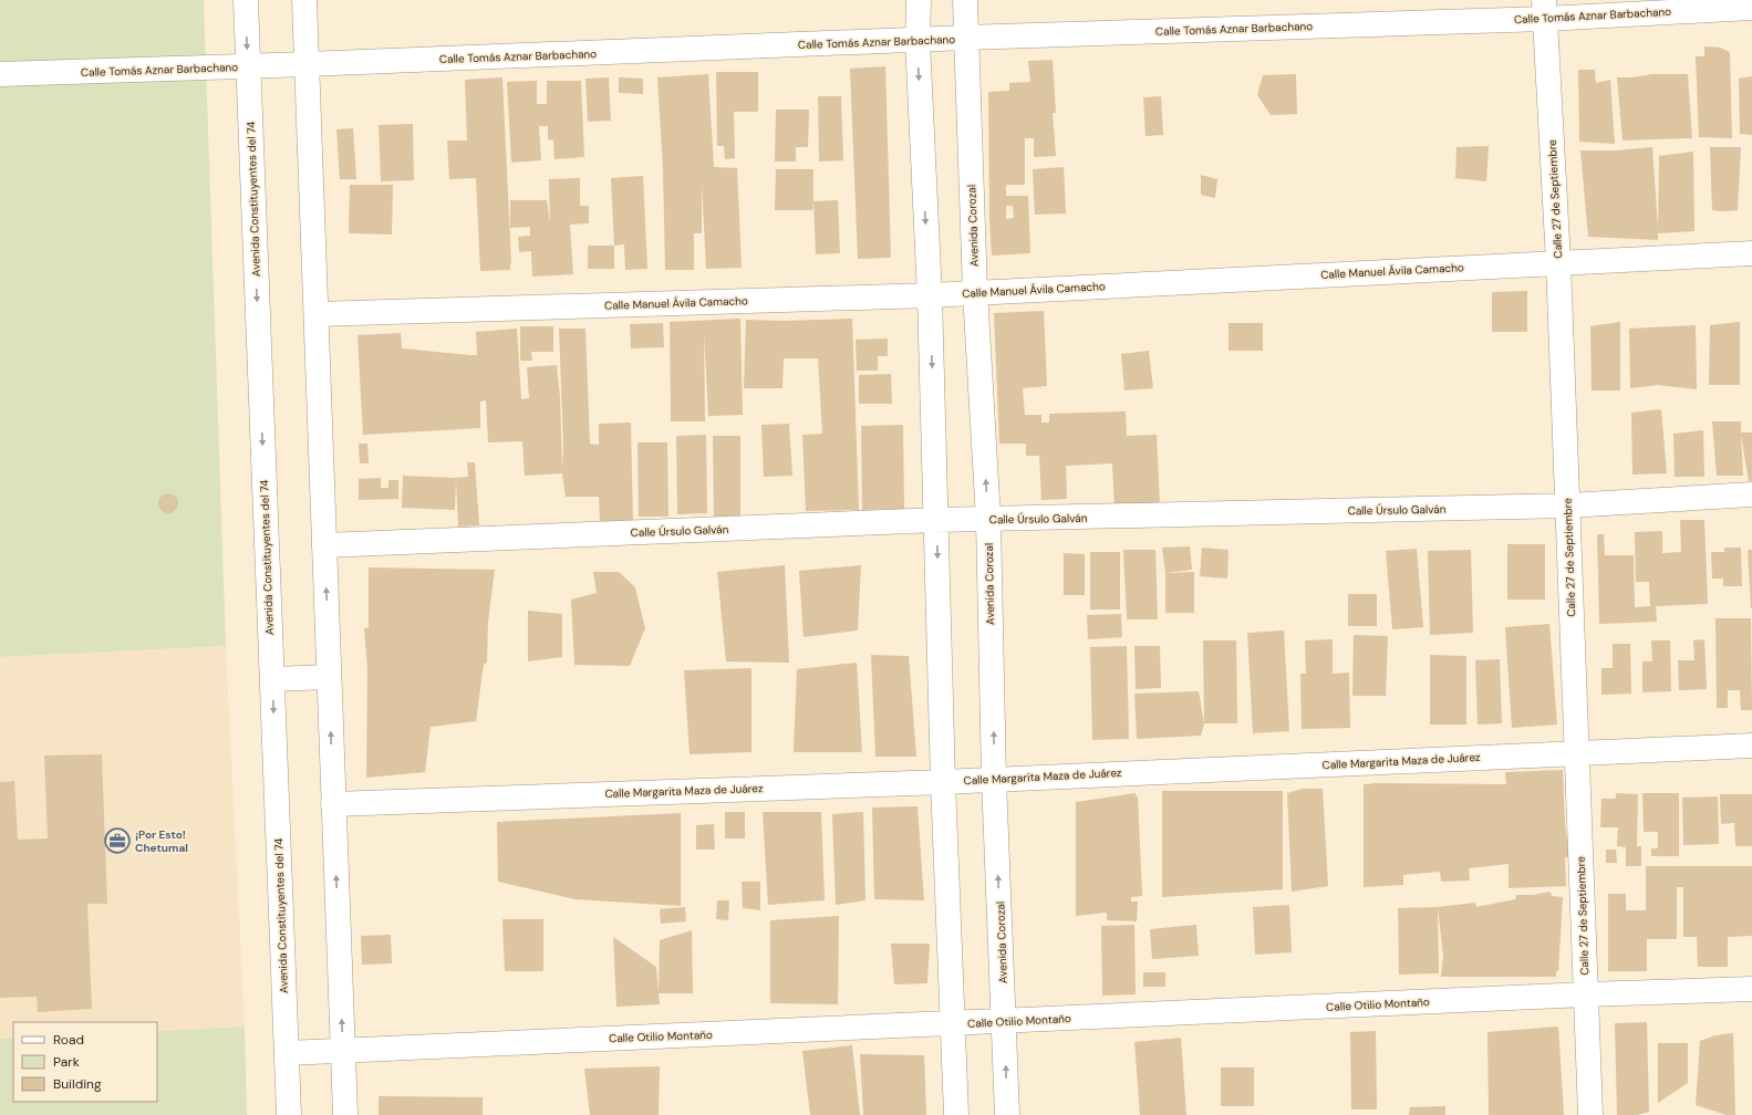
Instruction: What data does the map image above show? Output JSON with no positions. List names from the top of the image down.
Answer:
{
  "streets": {
    "street": [
      "Calle Tomás Aznar Barbachano",
      "Avenida Constituyentes del 74",
      "Calle 27 de Septiembre",
      "Avenida Corozal",
      "Calle Manuel Ávila Camacho",
      "Calle Úrsulo Galván",
      "Calle Margarita Maza de Juárez",
      "Calle Otilio Montaño"
    ]
  },
  "crossings": [
    ["Calle Tomás Aznar Barbachano", "Avenida Constituyentes del 74"],
    ["Calle Tomás Aznar Barbachano", "Calle 27 de Septiembre"],
    ["Calle Tomás Aznar Barbachano", "Avenida Corozal"],
    ["Avenida Constituyentes del 74", "Calle Otilio Montaño"],
    ["Calle 27 de Septiembre", "Calle Manuel Ávila Camacho"],
    ["Calle 27 de Septiembre", "Calle Úrsulo Galván"],
    ["Calle 27 de Septiembre", "Calle Margarita Maza de Juárez"],
    ["Calle 27 de Septiembre", "Calle Otilio Montaño"],
    ["Avenida Corozal", "Calle Manuel Ávila Camacho"],
    ["Avenida Corozal", "Calle Úrsulo Galván"],
    ["Avenida Corozal", "Calle Margarita Maza de Juárez"],
    ["Avenida Corozal", "Calle Otilio Montaño"]
  ],
  "places": {
    "office": ["¡Por Esto! Chetumal"]
  },
  "legend": ["Road", "Park", "Building"]
}
